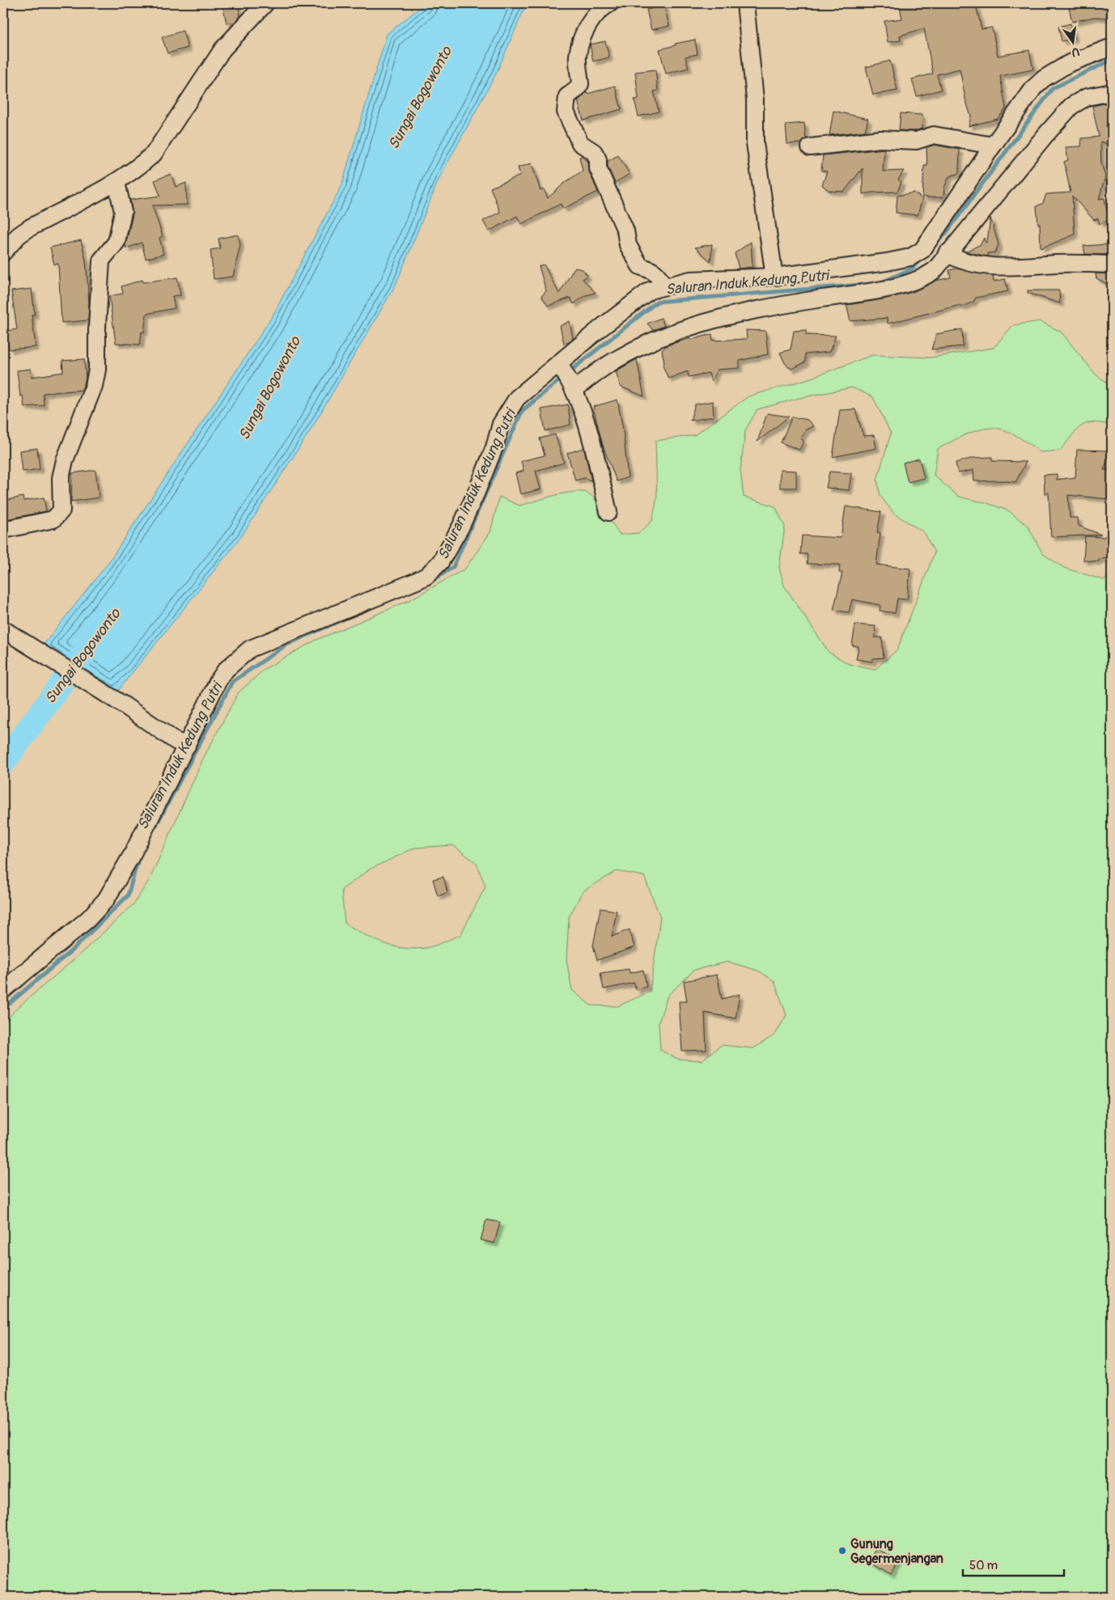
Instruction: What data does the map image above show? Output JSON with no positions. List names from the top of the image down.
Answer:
{
  "water": ["Sungai Bogowonto", "Saluran Induk Kedung Putri"],
  "places": ["Gunung Gegermenjangan"],
  "scale_bar": "50 m",
  "north": "bottom"
}
